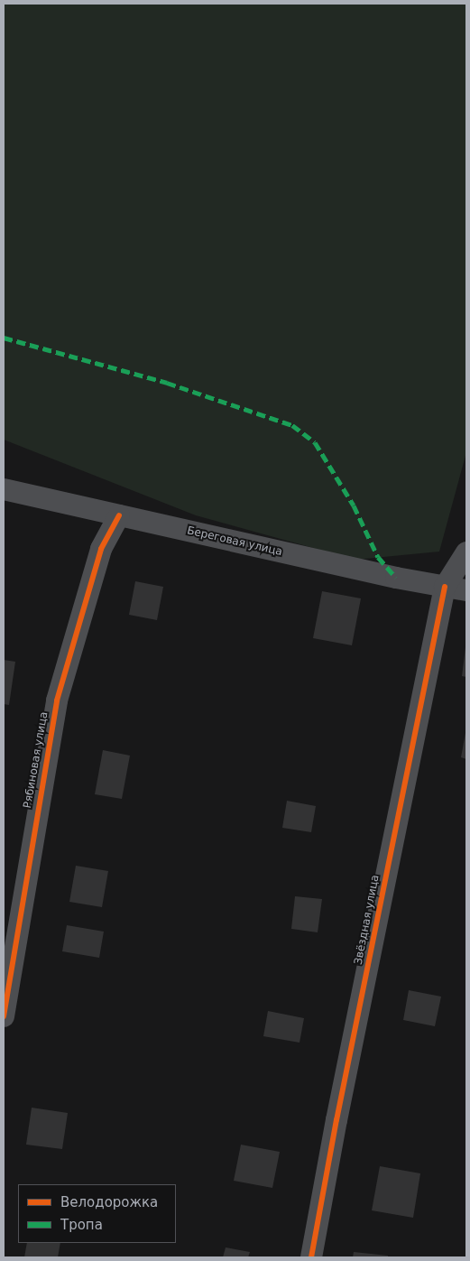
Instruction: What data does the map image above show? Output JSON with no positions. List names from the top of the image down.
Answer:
{
  "streets": {
    "street": ["Береговая улица", "Рябиновая улица", "Звёздная улица"]
  },
  "crossings": [
    ["Береговая улица", "Рябиновая улица"],
    ["Береговая улица", "Звёздная улица"]
  ],
  "legend": ["Велодорожка", "Тропа"]
}
